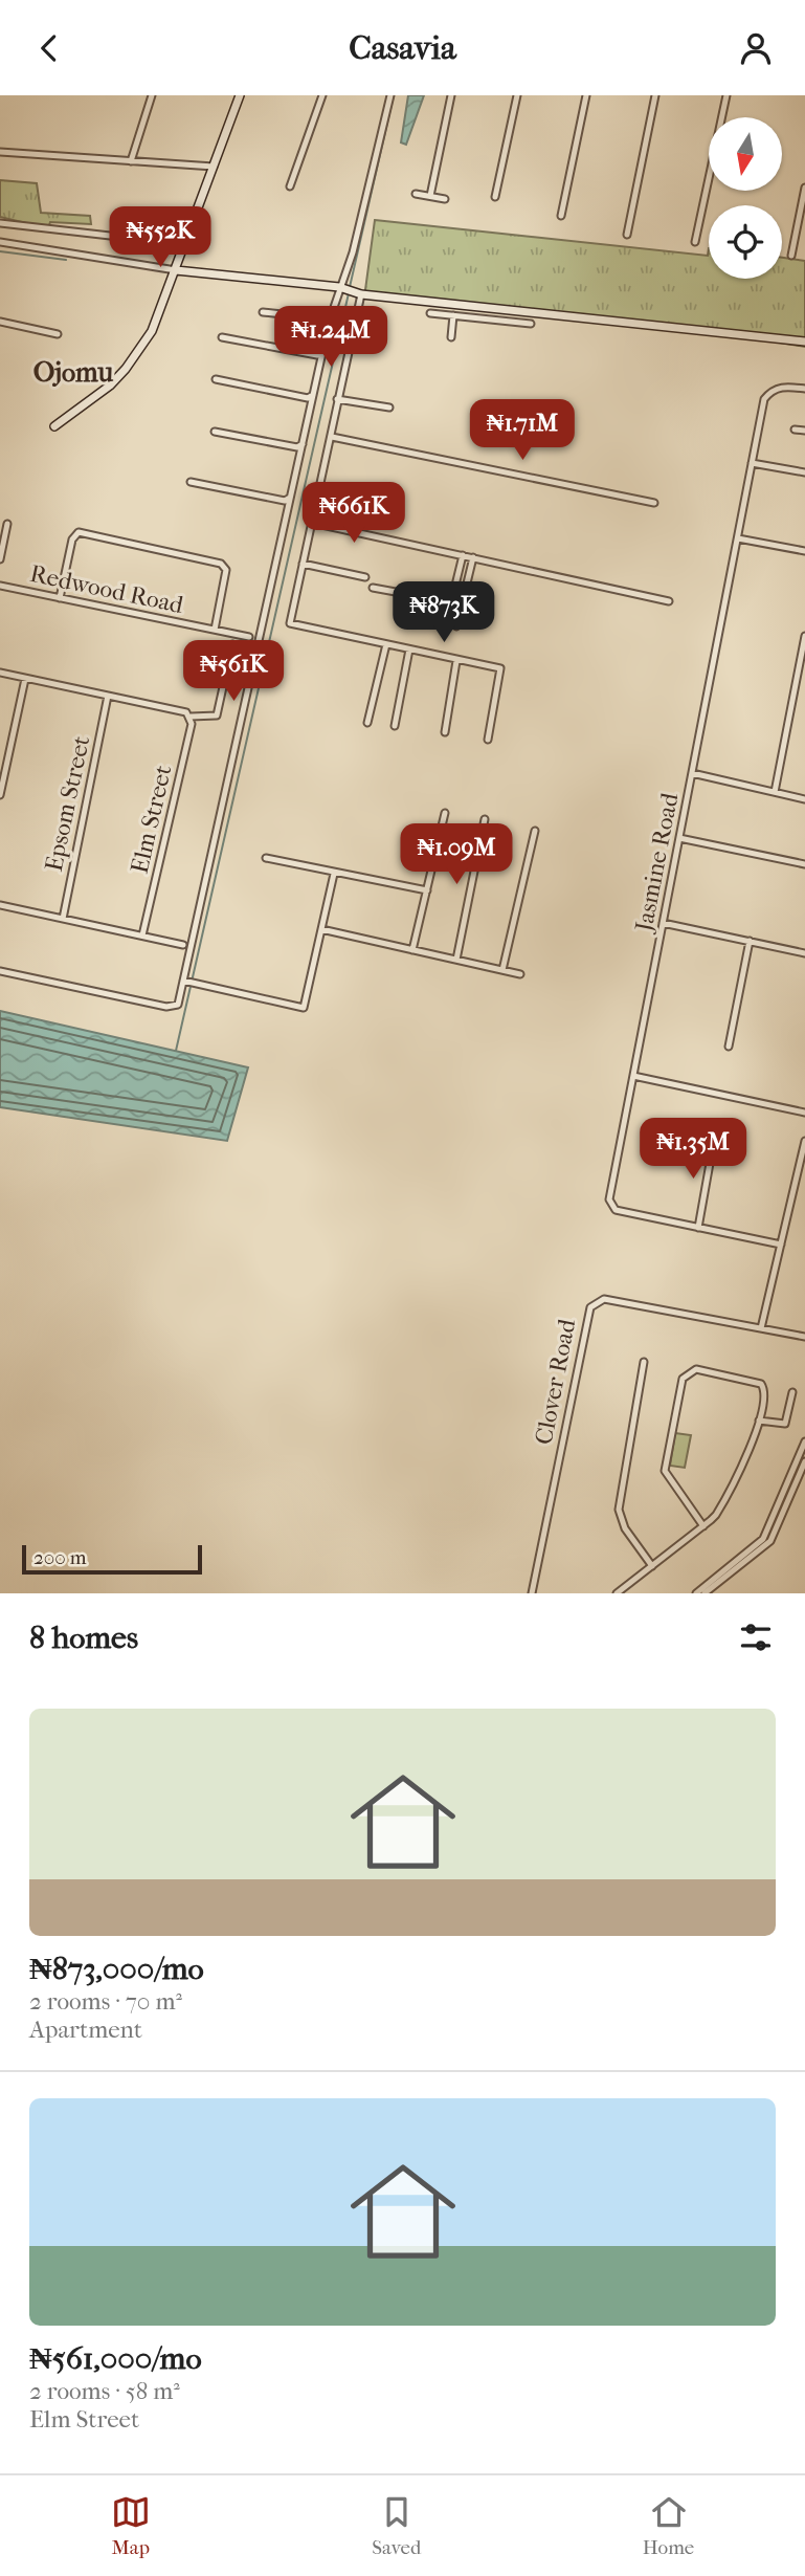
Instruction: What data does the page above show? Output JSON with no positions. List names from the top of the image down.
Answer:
{
  "streets": {
    "street": [
      "Redwood Road",
      "Epsom Street",
      "Elm Street",
      "Jasmine Road",
      "Clover Road"
    ]
  },
  "districts": ["Ojomu"],
  "scale_bar": "200 m",
  "north": "bottom",
  "page": {
    "header": "Casavia",
    "price": [
      "₦552K",
      "₦1.24M",
      "₦1.71M",
      "₦661K",
      "₦873K",
      "₦561K",
      "₦1.09M",
      "₦1.35M"
    ],
    "scale": "200 m",
    "heading": "8 homes",
    "list": [
      {
        "name": "₦873,000/mo",
        "note": "2 rooms · 70 m² · Apartment"
      },
      {
        "name": "₦561,000/mo",
        "note": "2 rooms · 58 m² · Elm Street"
      }
    ],
    "tabs": ["Map", "Saved", "Home"]
  }
}
